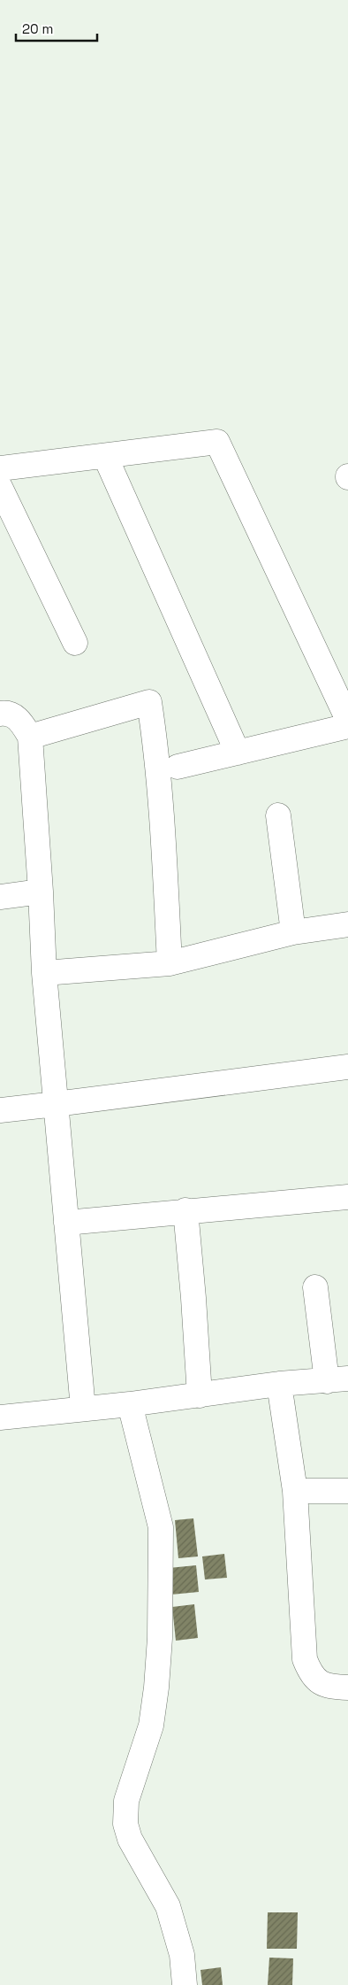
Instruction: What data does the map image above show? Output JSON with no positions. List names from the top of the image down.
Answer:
{
  "scale_bar": "20 m"
}
